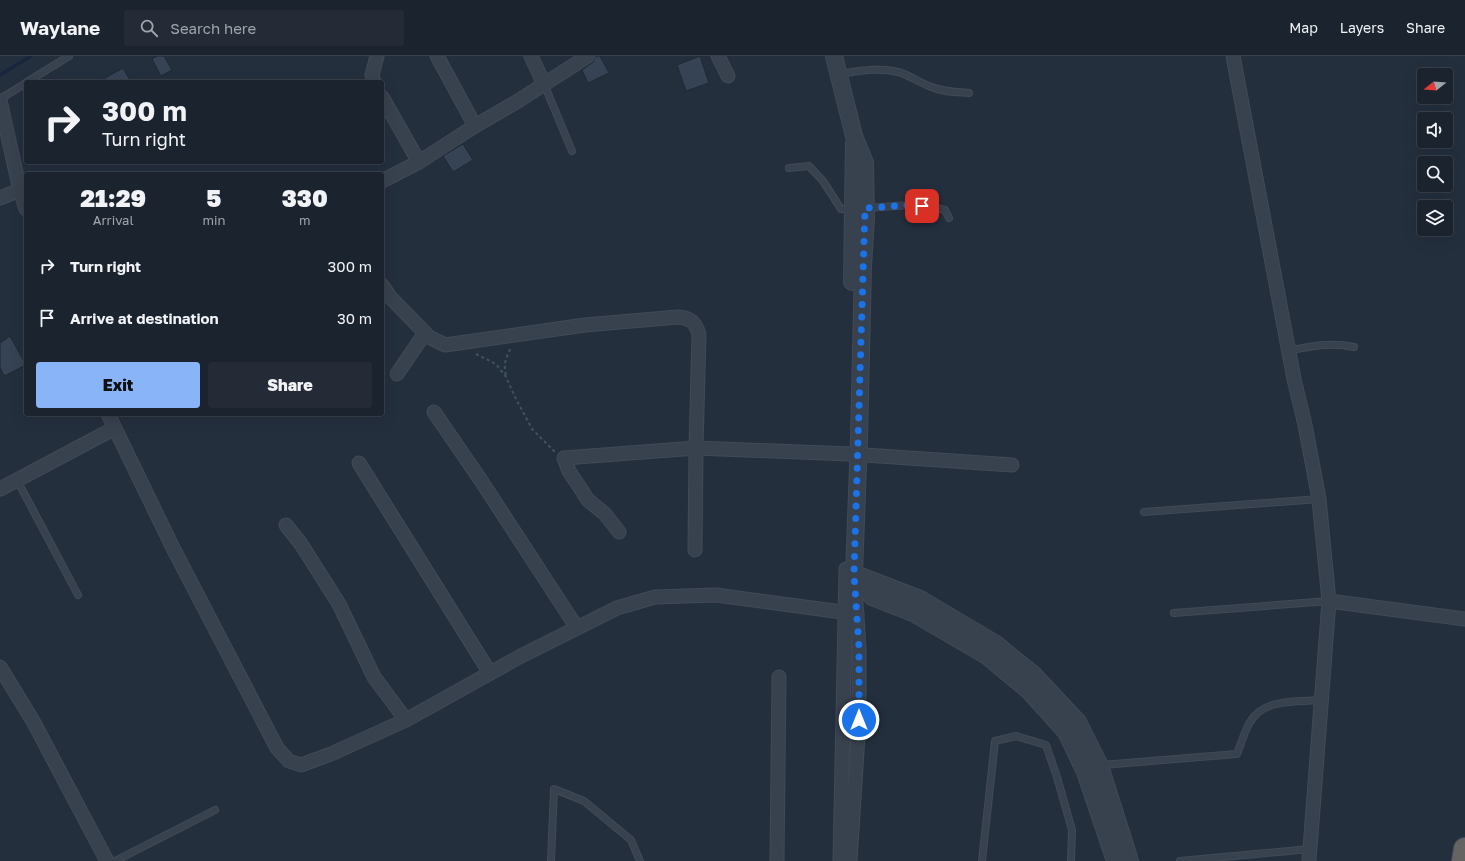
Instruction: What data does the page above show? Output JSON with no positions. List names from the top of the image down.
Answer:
{
  "north": "left",
  "page": {
    "header": "Waylane",
    "search": "Search here",
    "nav": ["Map", "Layers", "Share"],
    "turn": ["300 m", "Turn right"],
    "eta": [
      "21:29",
      "Arrival",
      "5",
      "min",
      "330",
      "m"
    ],
    "list": [
      {
        "name": "Turn right",
        "value": "300 m"
      },
      {
        "name": "Arrive at destination",
        "value": "30 m"
      }
    ],
    "buttons": ["Exit", "Share"]
  }
}
